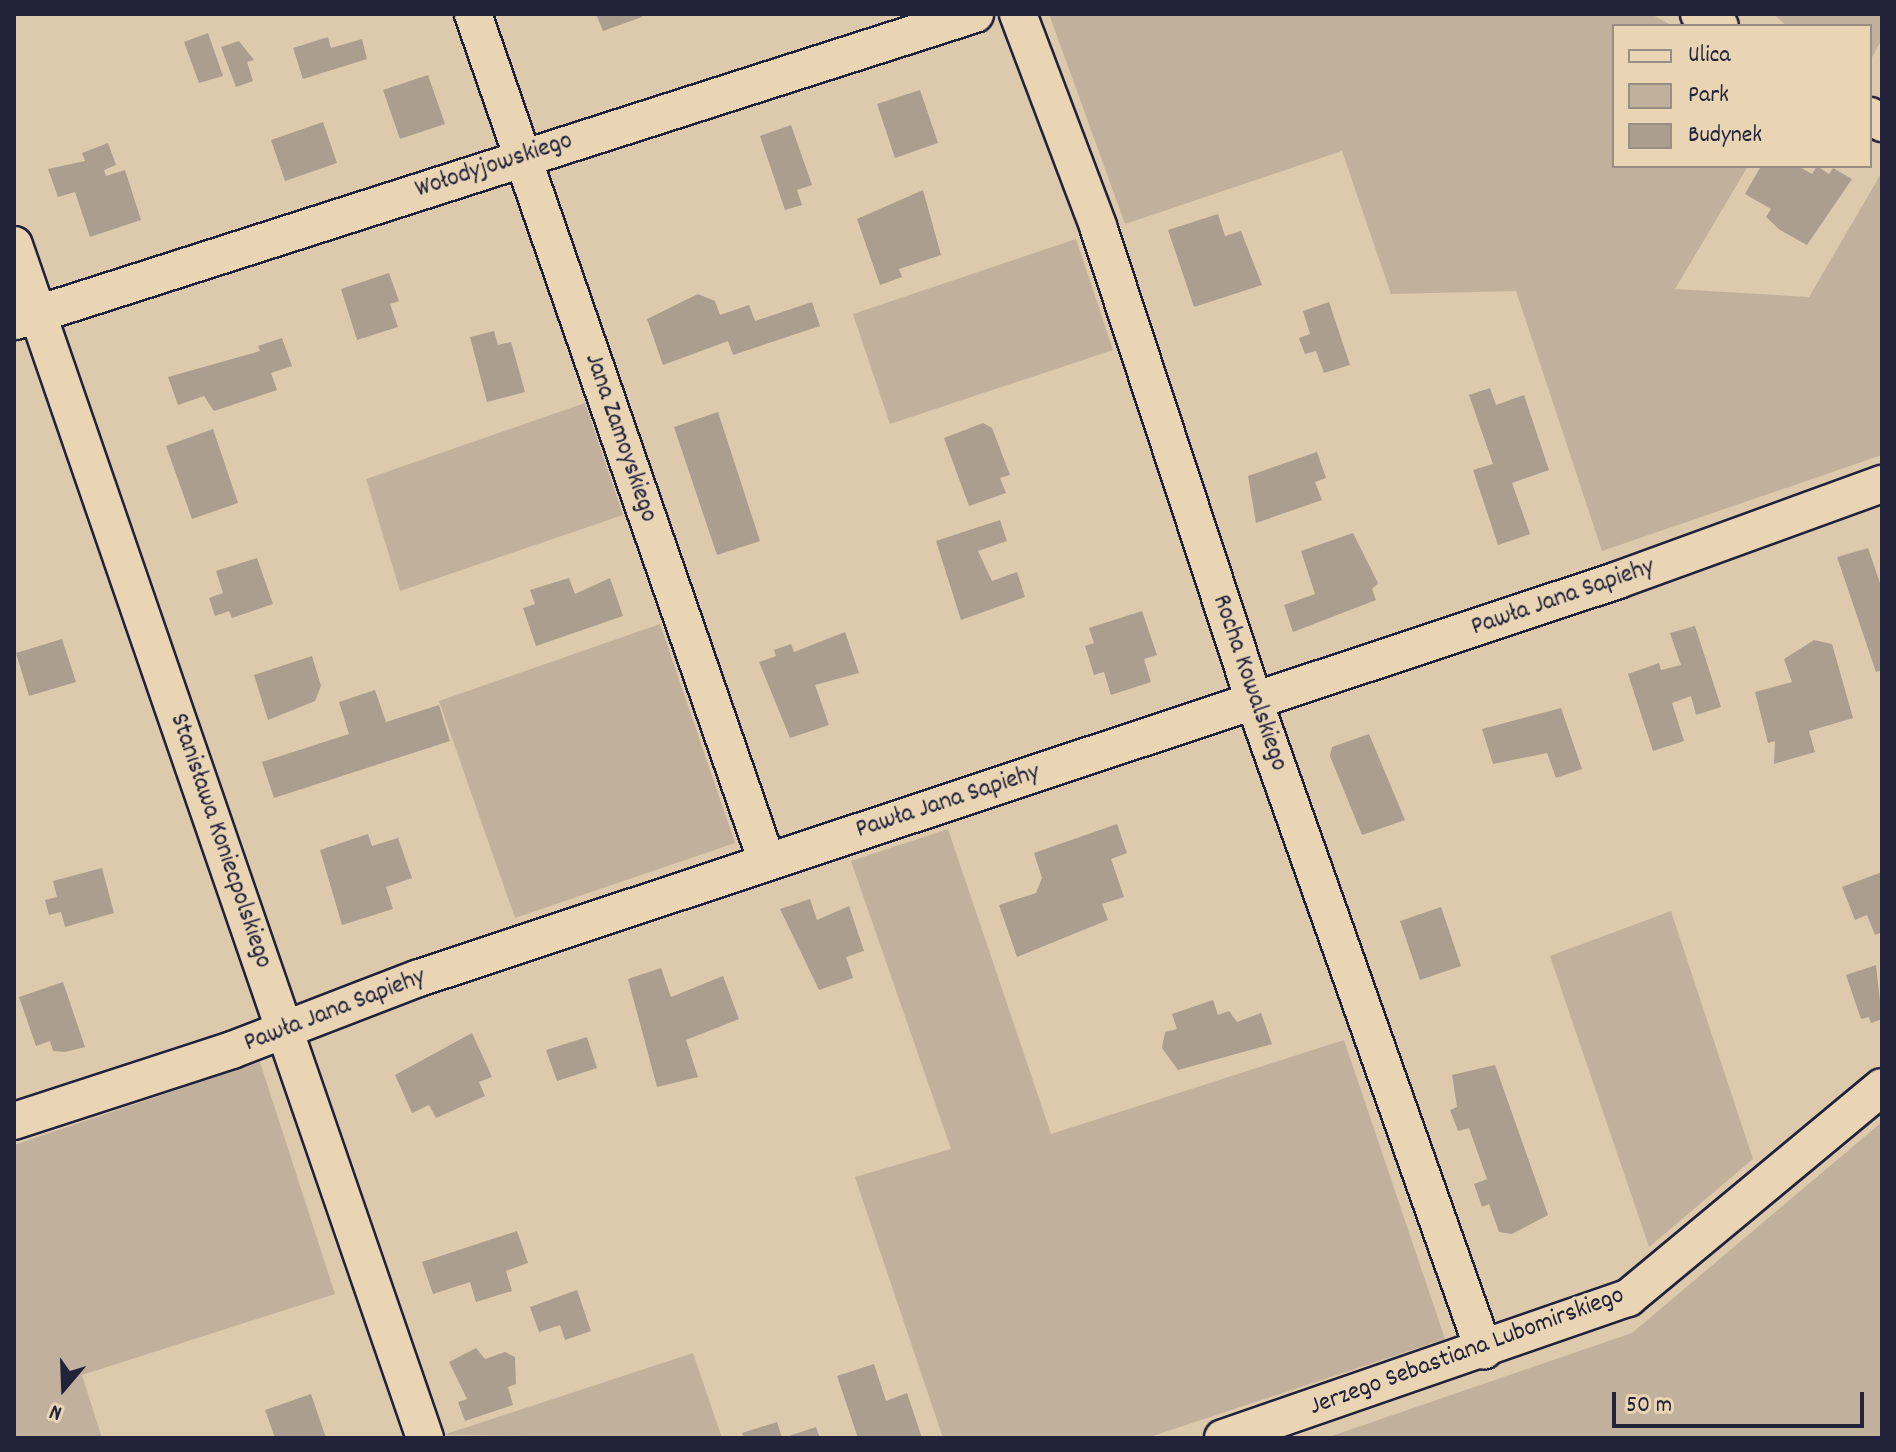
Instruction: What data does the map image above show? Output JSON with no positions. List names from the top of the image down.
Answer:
{
  "streets": {
    "street": [
      "Wołodyjowskiego",
      "Jana Zamoyskiego",
      "Pawła Jana Sapiehy",
      "Rocha Kowalskiego",
      "Stanisława Koniecpolskiego",
      "Jerzego Sebastiana Lubomirskiego"
    ]
  },
  "crossings": [
    ["Wołodyjowskiego", "Jana Zamoyskiego"],
    ["Wołodyjowskiego", "Stanisława Koniecpolskiego"],
    ["Jana Zamoyskiego", "Pawła Jana Sapiehy"],
    ["Pawła Jana Sapiehy", "Rocha Kowalskiego"],
    ["Pawła Jana Sapiehy", "Stanisława Koniecpolskiego"],
    ["Rocha Kowalskiego", "Jerzego Sebastiana Lubomirskiego"]
  ],
  "legend": ["Ulica", "Park", "Budynek"],
  "scale_bar": "50 m",
  "north": "bottom"
}
